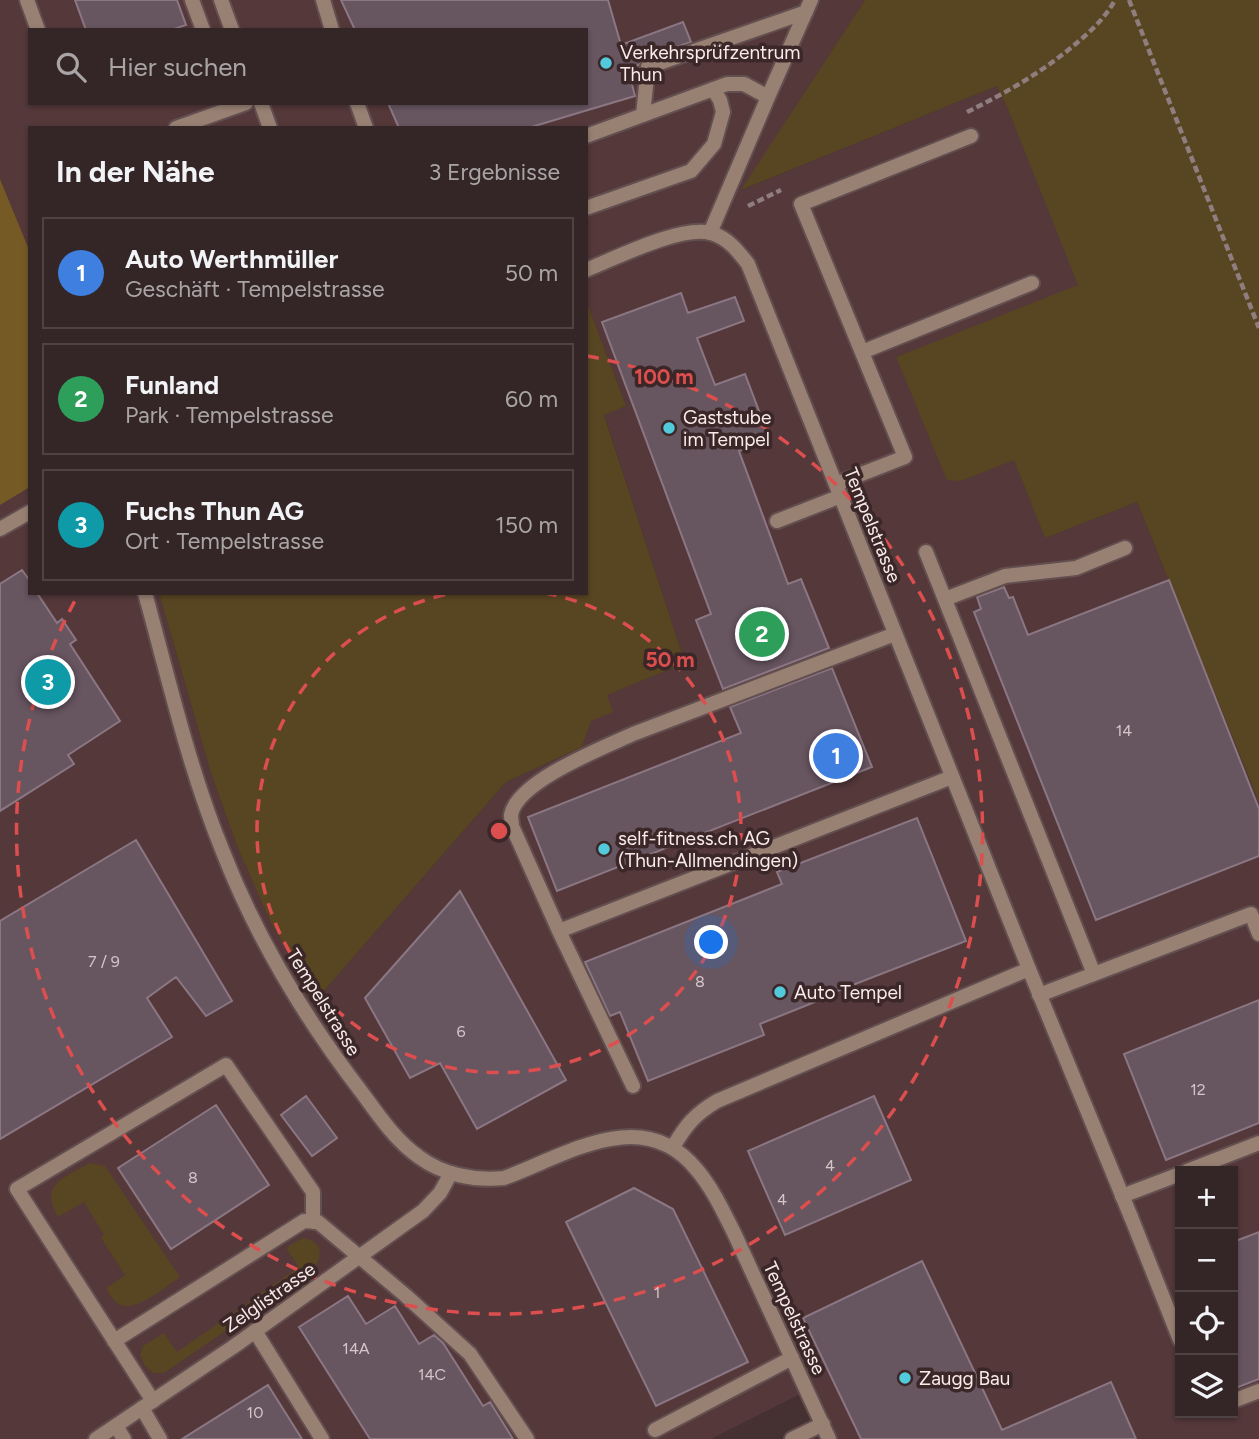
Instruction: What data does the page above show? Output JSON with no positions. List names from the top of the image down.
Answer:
{
  "streets": {
    "street": ["Tempelstrasse", "Zelglistrasse"]
  },
  "crossings": [
    ["Tempelstrasse", "Zelglistrasse"]
  ],
  "places": [
    "Verkehrsprüfzentrum Thun",
    "Gaststube im Tempel",
    "self-fitness.ch AG (Thun-Allmendingen)",
    "Auto Tempel",
    "Zaugg Bau"
  ],
  "house_numbers": [
    "14",
    "7 / 9",
    "8",
    "6",
    "12",
    "4",
    "8",
    "4",
    "1",
    "14A",
    "14C",
    "10"
  ],
  "page": {
    "search": "Hier suchen",
    "heading": ["In der Nähe", "3 Ergebnisse"],
    "list": [
      {
        "mark": "1",
        "name": "Auto Werthmüller",
        "note": "Geschäft · Tempelstrasse",
        "value": "50 m"
      },
      {
        "mark": "2",
        "name": "Funland",
        "note": "Park · Tempelstrasse",
        "value": "60 m"
      },
      {
        "mark": "3",
        "name": "Fuchs Thun AG",
        "note": "Ort · Tempelstrasse",
        "value": "150 m"
      }
    ],
    "pins": ["2", "3", "1"],
    "map_buttons": ["+", "−"]
  },
  "rings": ["100 m", "50 m"]
}
